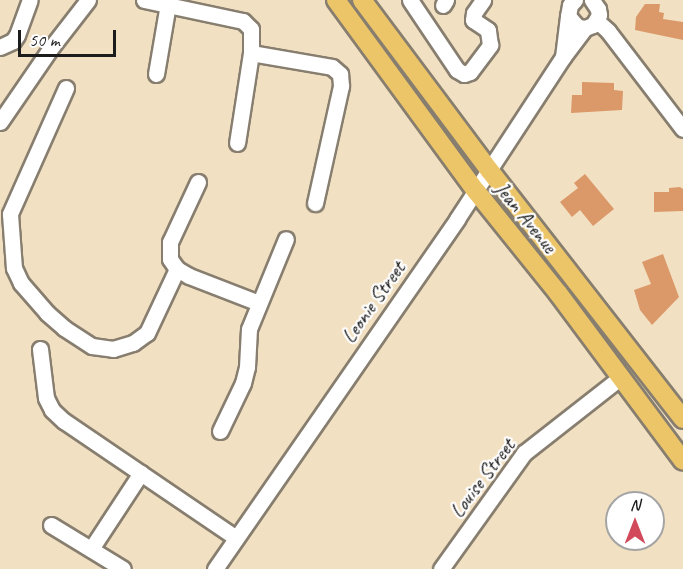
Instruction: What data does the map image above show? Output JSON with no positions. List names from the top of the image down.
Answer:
{
  "streets": {
    "main road": ["Jean Avenue"],
    "street": ["Leonie Street", "Louise Street"]
  },
  "crossings": [
    ["Jean Avenue", "Leonie Street"],
    ["Jean Avenue", "Louise Street"]
  ],
  "scale_bar": "50 m",
  "north": "top"
}
